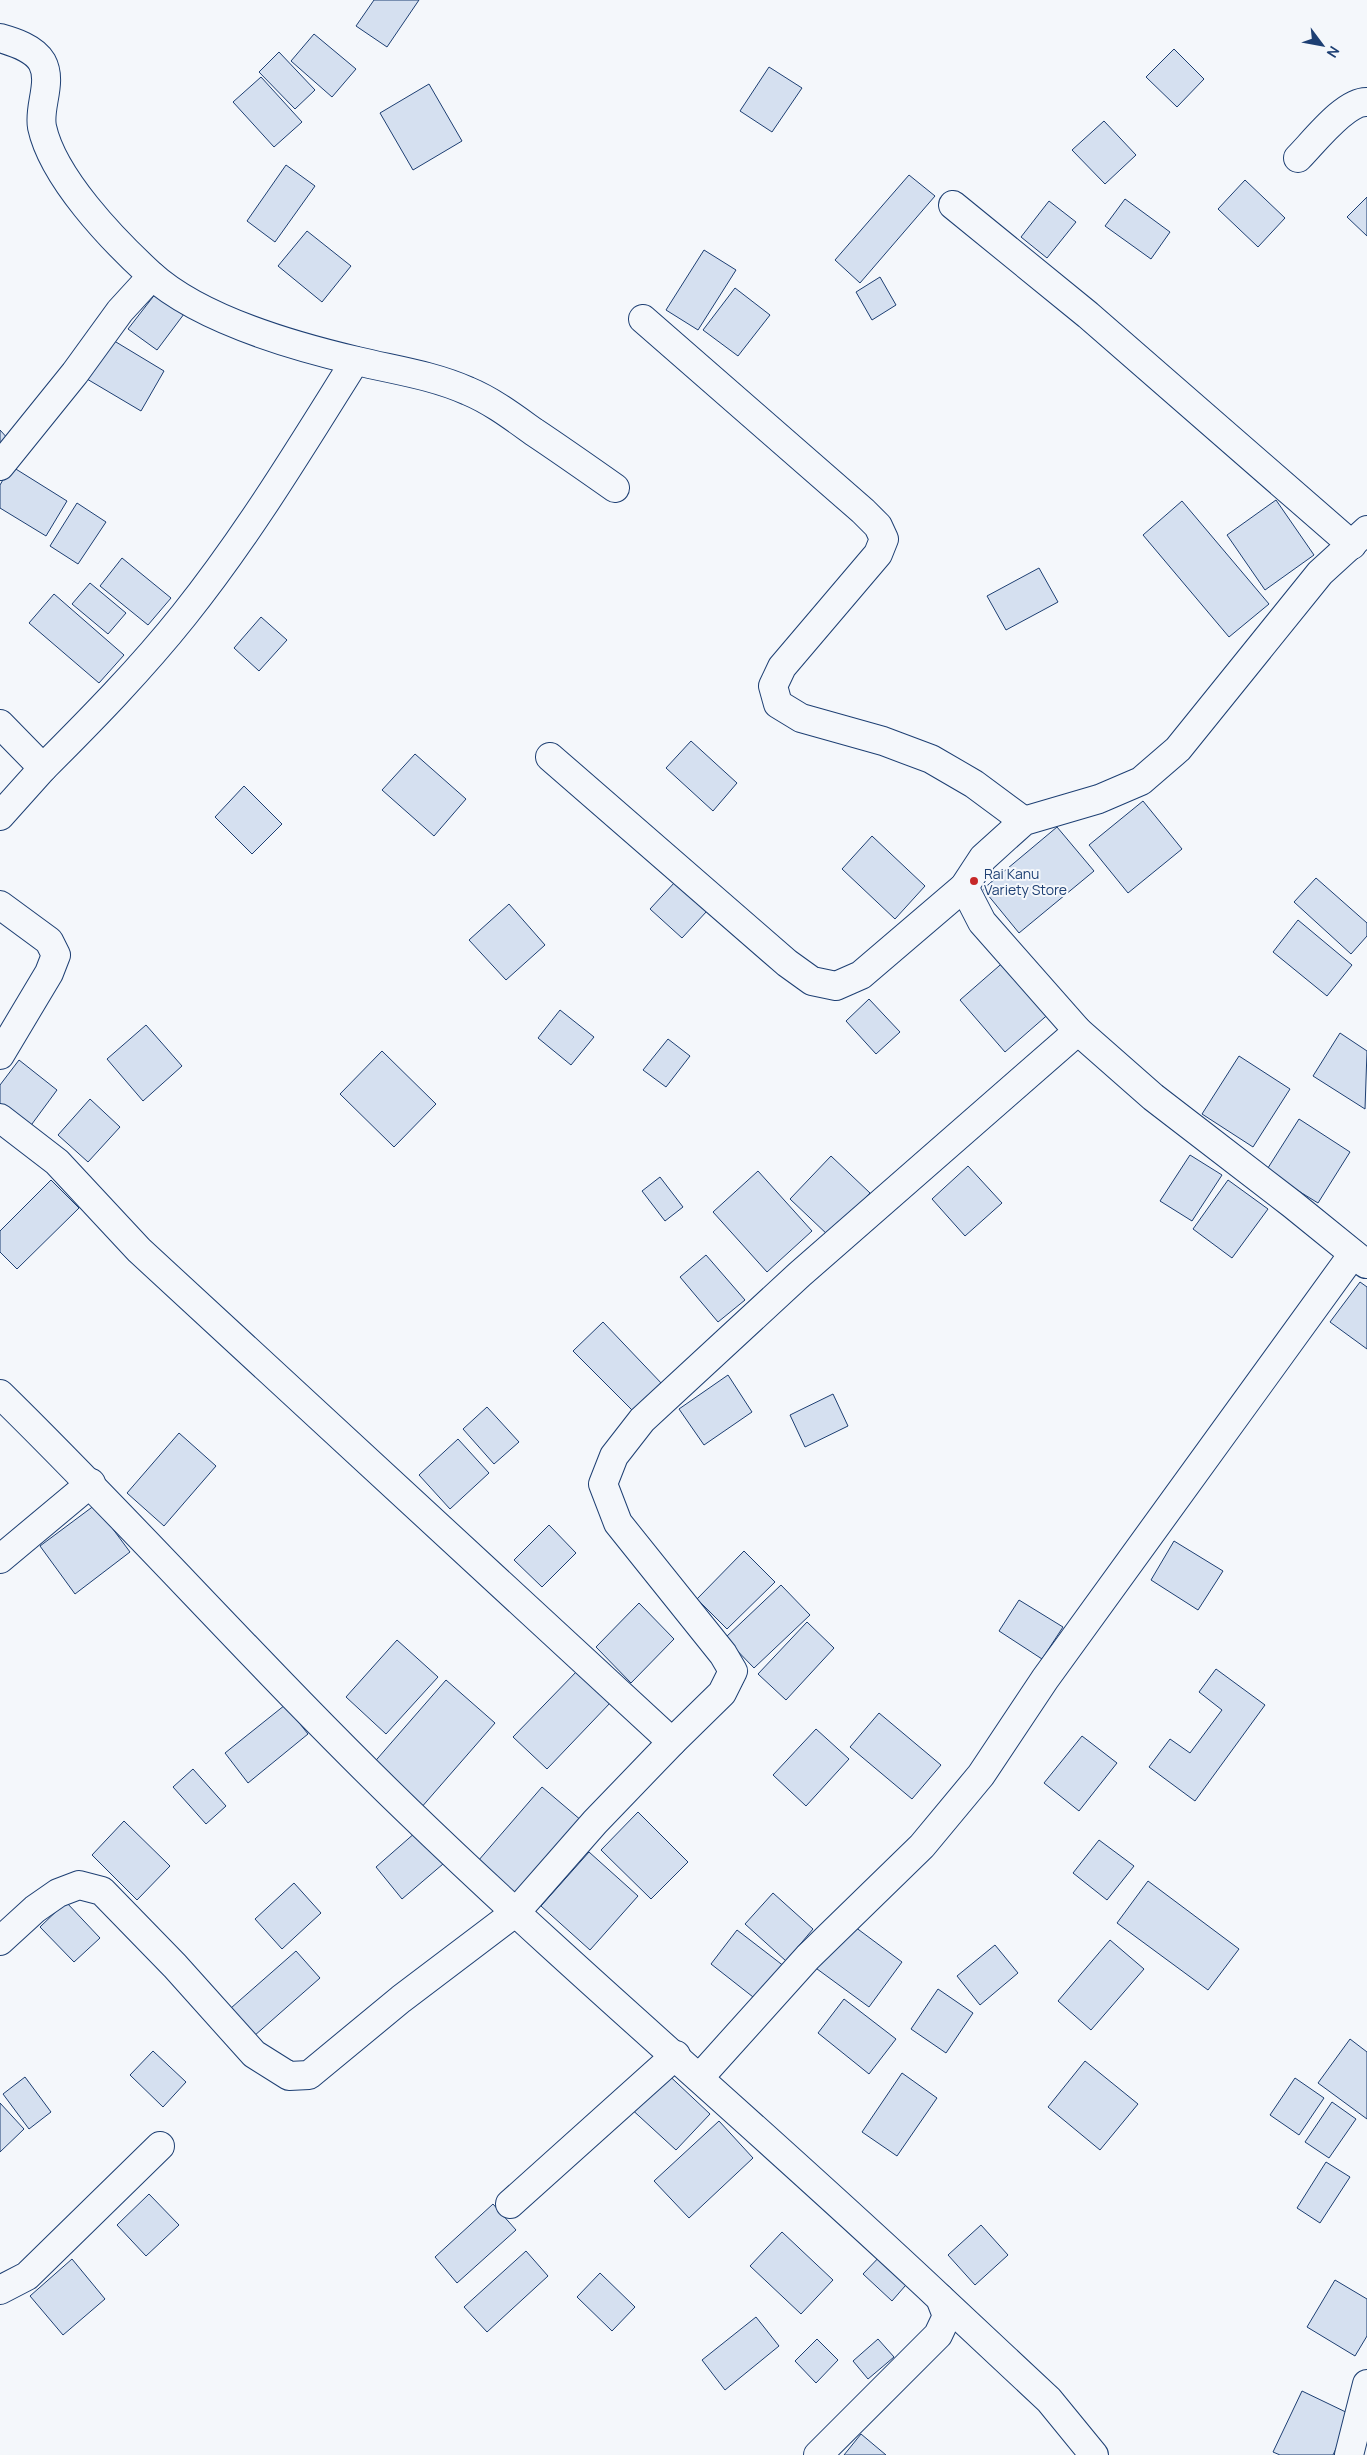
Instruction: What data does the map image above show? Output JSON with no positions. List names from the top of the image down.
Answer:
{
  "places": ["Rai Kanu Variety Store"],
  "north": "bottom right"
}
